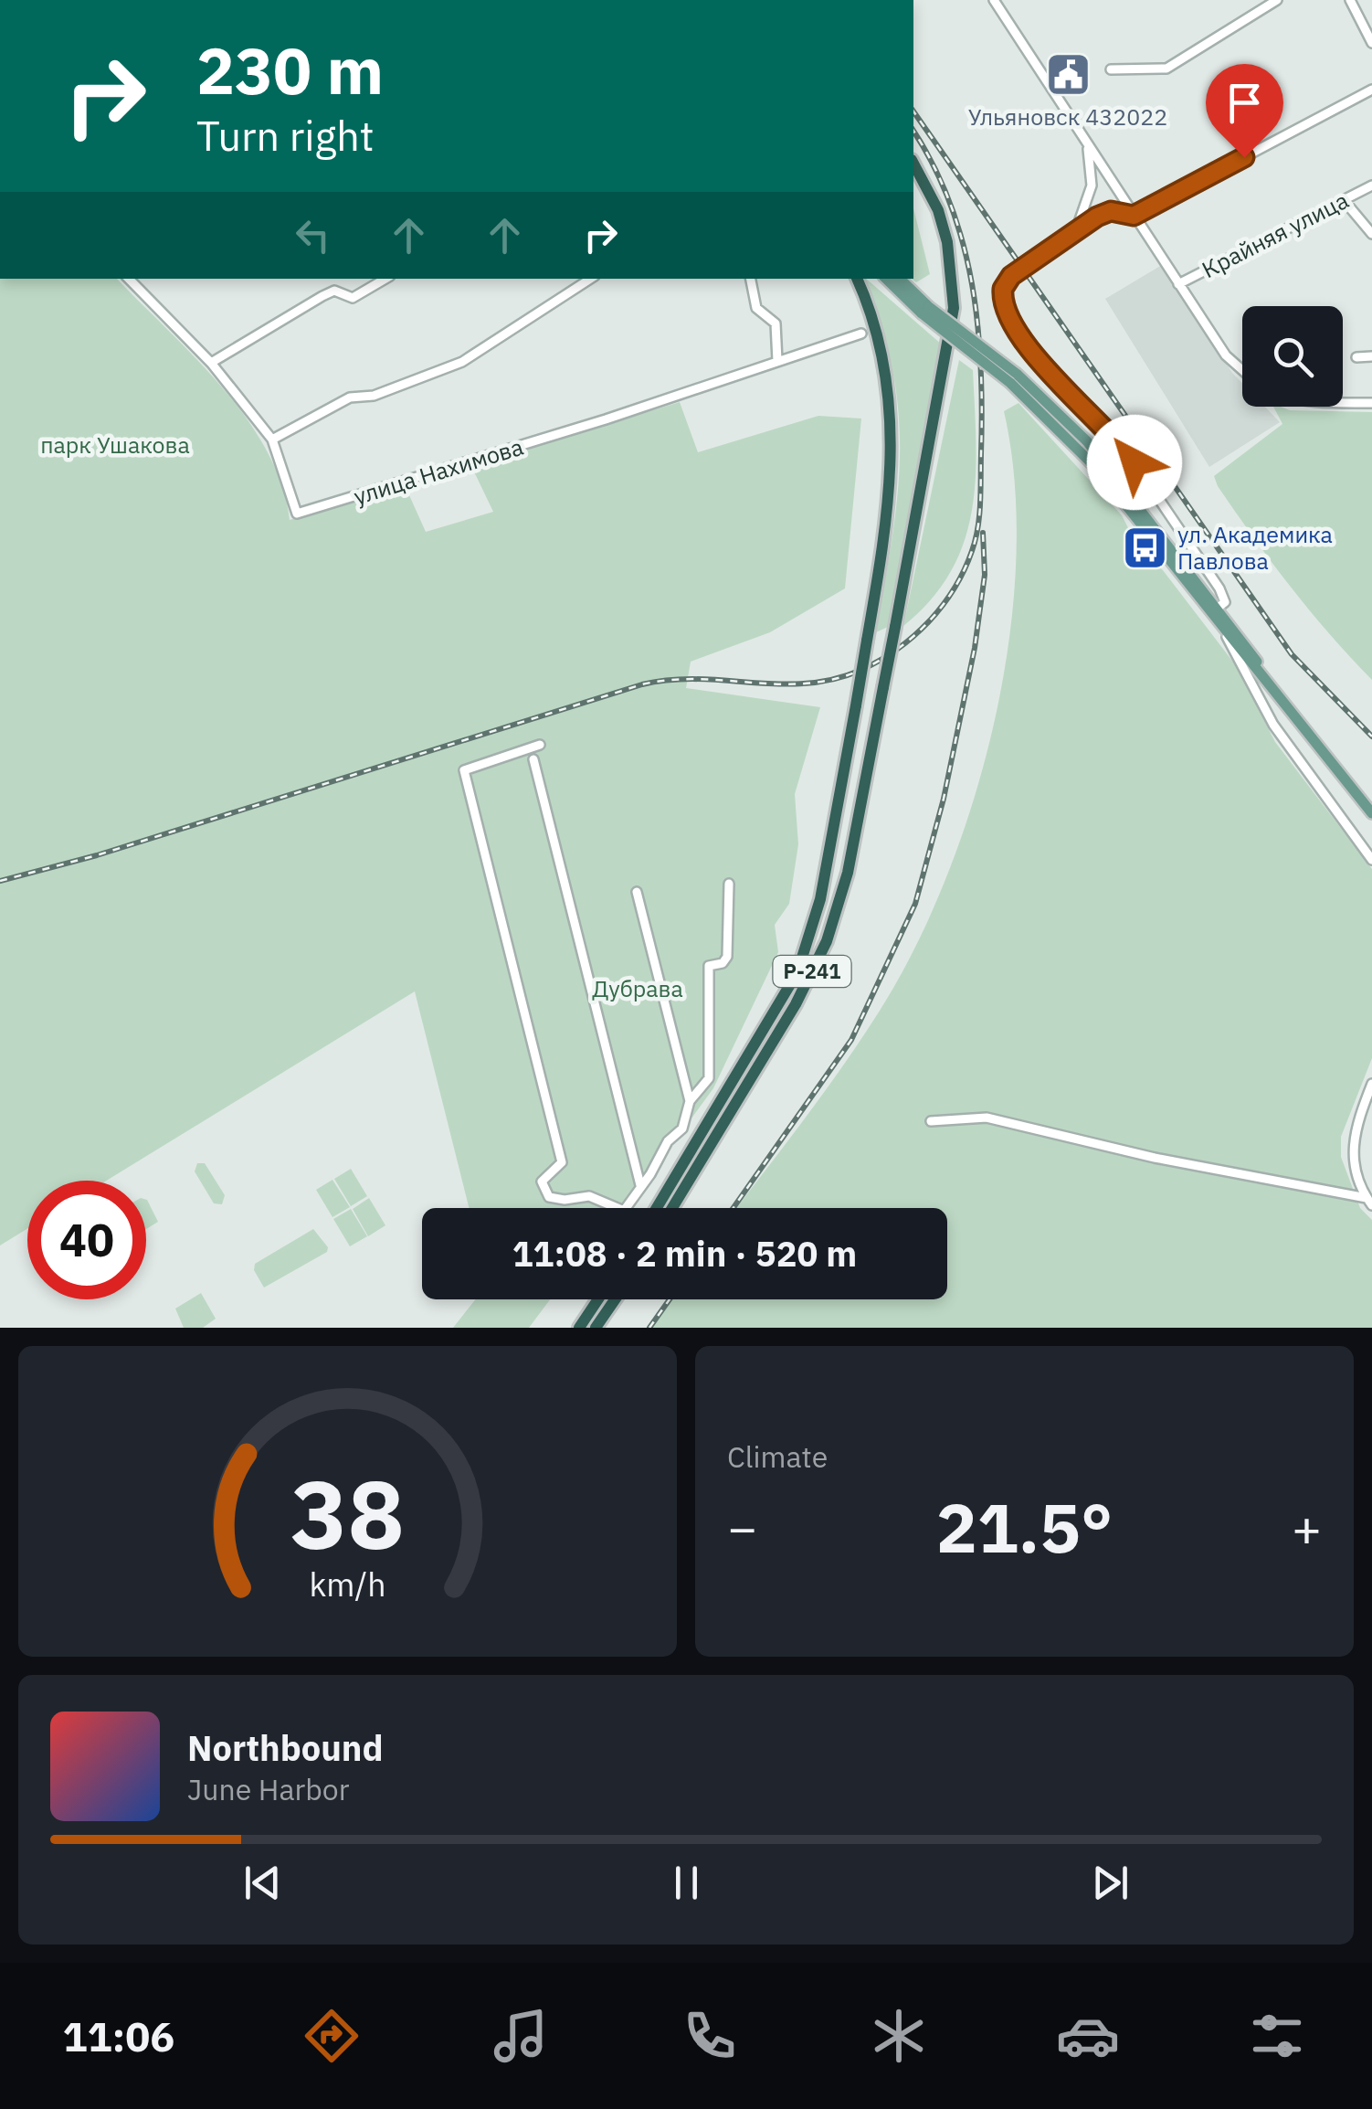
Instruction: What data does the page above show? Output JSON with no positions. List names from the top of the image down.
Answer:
{
  "streets": {
    "highway": ["Р-241"],
    "street": ["Крайняя улица", "улица Нахимова"]
  },
  "parks": ["парк Ушакова", "Дубрава"],
  "places": {
    "public building": ["Ульяновск 432022"],
    "bus stop": ["ул. Академика Павлова"]
  },
  "page": {
    "turn": ["230 m", "Turn right"],
    "limit": "40",
    "trip": "11:08 · 2 min · 520 m",
    "tile": "Climate",
    "heat": ["−", "21.5°", "+"],
    "song": ["Northbound", "June Harbor"],
    "tabs": "11:06",
    "gauge": ["38", "km/h"]
  }
}
